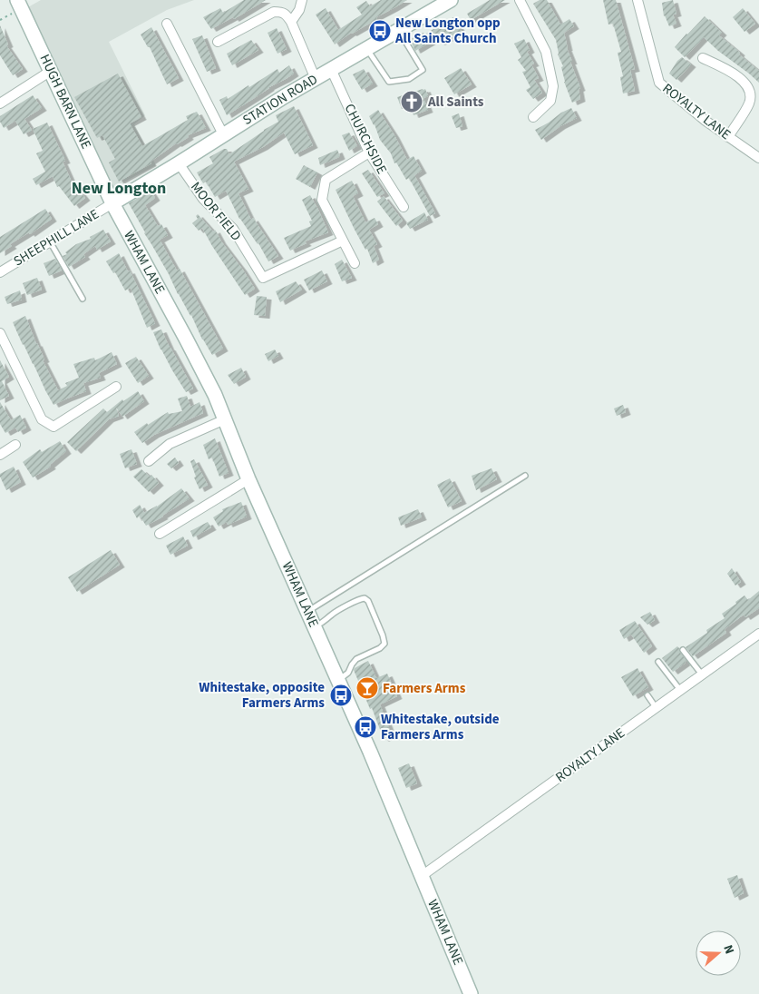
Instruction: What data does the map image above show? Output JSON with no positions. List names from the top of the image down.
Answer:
{
  "streets": {
    "street": [
      "STATION ROAD",
      "HUGH BARN LANE",
      "ROYALTY LANE",
      "CHURCHSIDE",
      "MOOR FIELD",
      "SHEEPHILL LANE",
      "WHAM LANE"
    ]
  },
  "crossings": [
    ["STATION ROAD", "HUGH BARN LANE"],
    ["STATION ROAD", "CHURCHSIDE"],
    ["STATION ROAD", "MOOR FIELD"],
    ["STATION ROAD", "SHEEPHILL LANE"],
    ["STATION ROAD", "WHAM LANE"],
    ["HUGH BARN LANE", "SHEEPHILL LANE"],
    ["HUGH BARN LANE", "WHAM LANE"],
    ["ROYALTY LANE", "WHAM LANE"],
    ["SHEEPHILL LANE", "WHAM LANE"]
  ],
  "districts": ["New Longton"],
  "places": {
    "bus stop": ["New Longton opp All Saints Church", "Whitestake, opposite Farmers Arms", "Whitestake, outside Farmers Arms"],
    "church": ["All Saints"],
    "bar": ["Farmers Arms"]
  },
  "north": "right"
}
